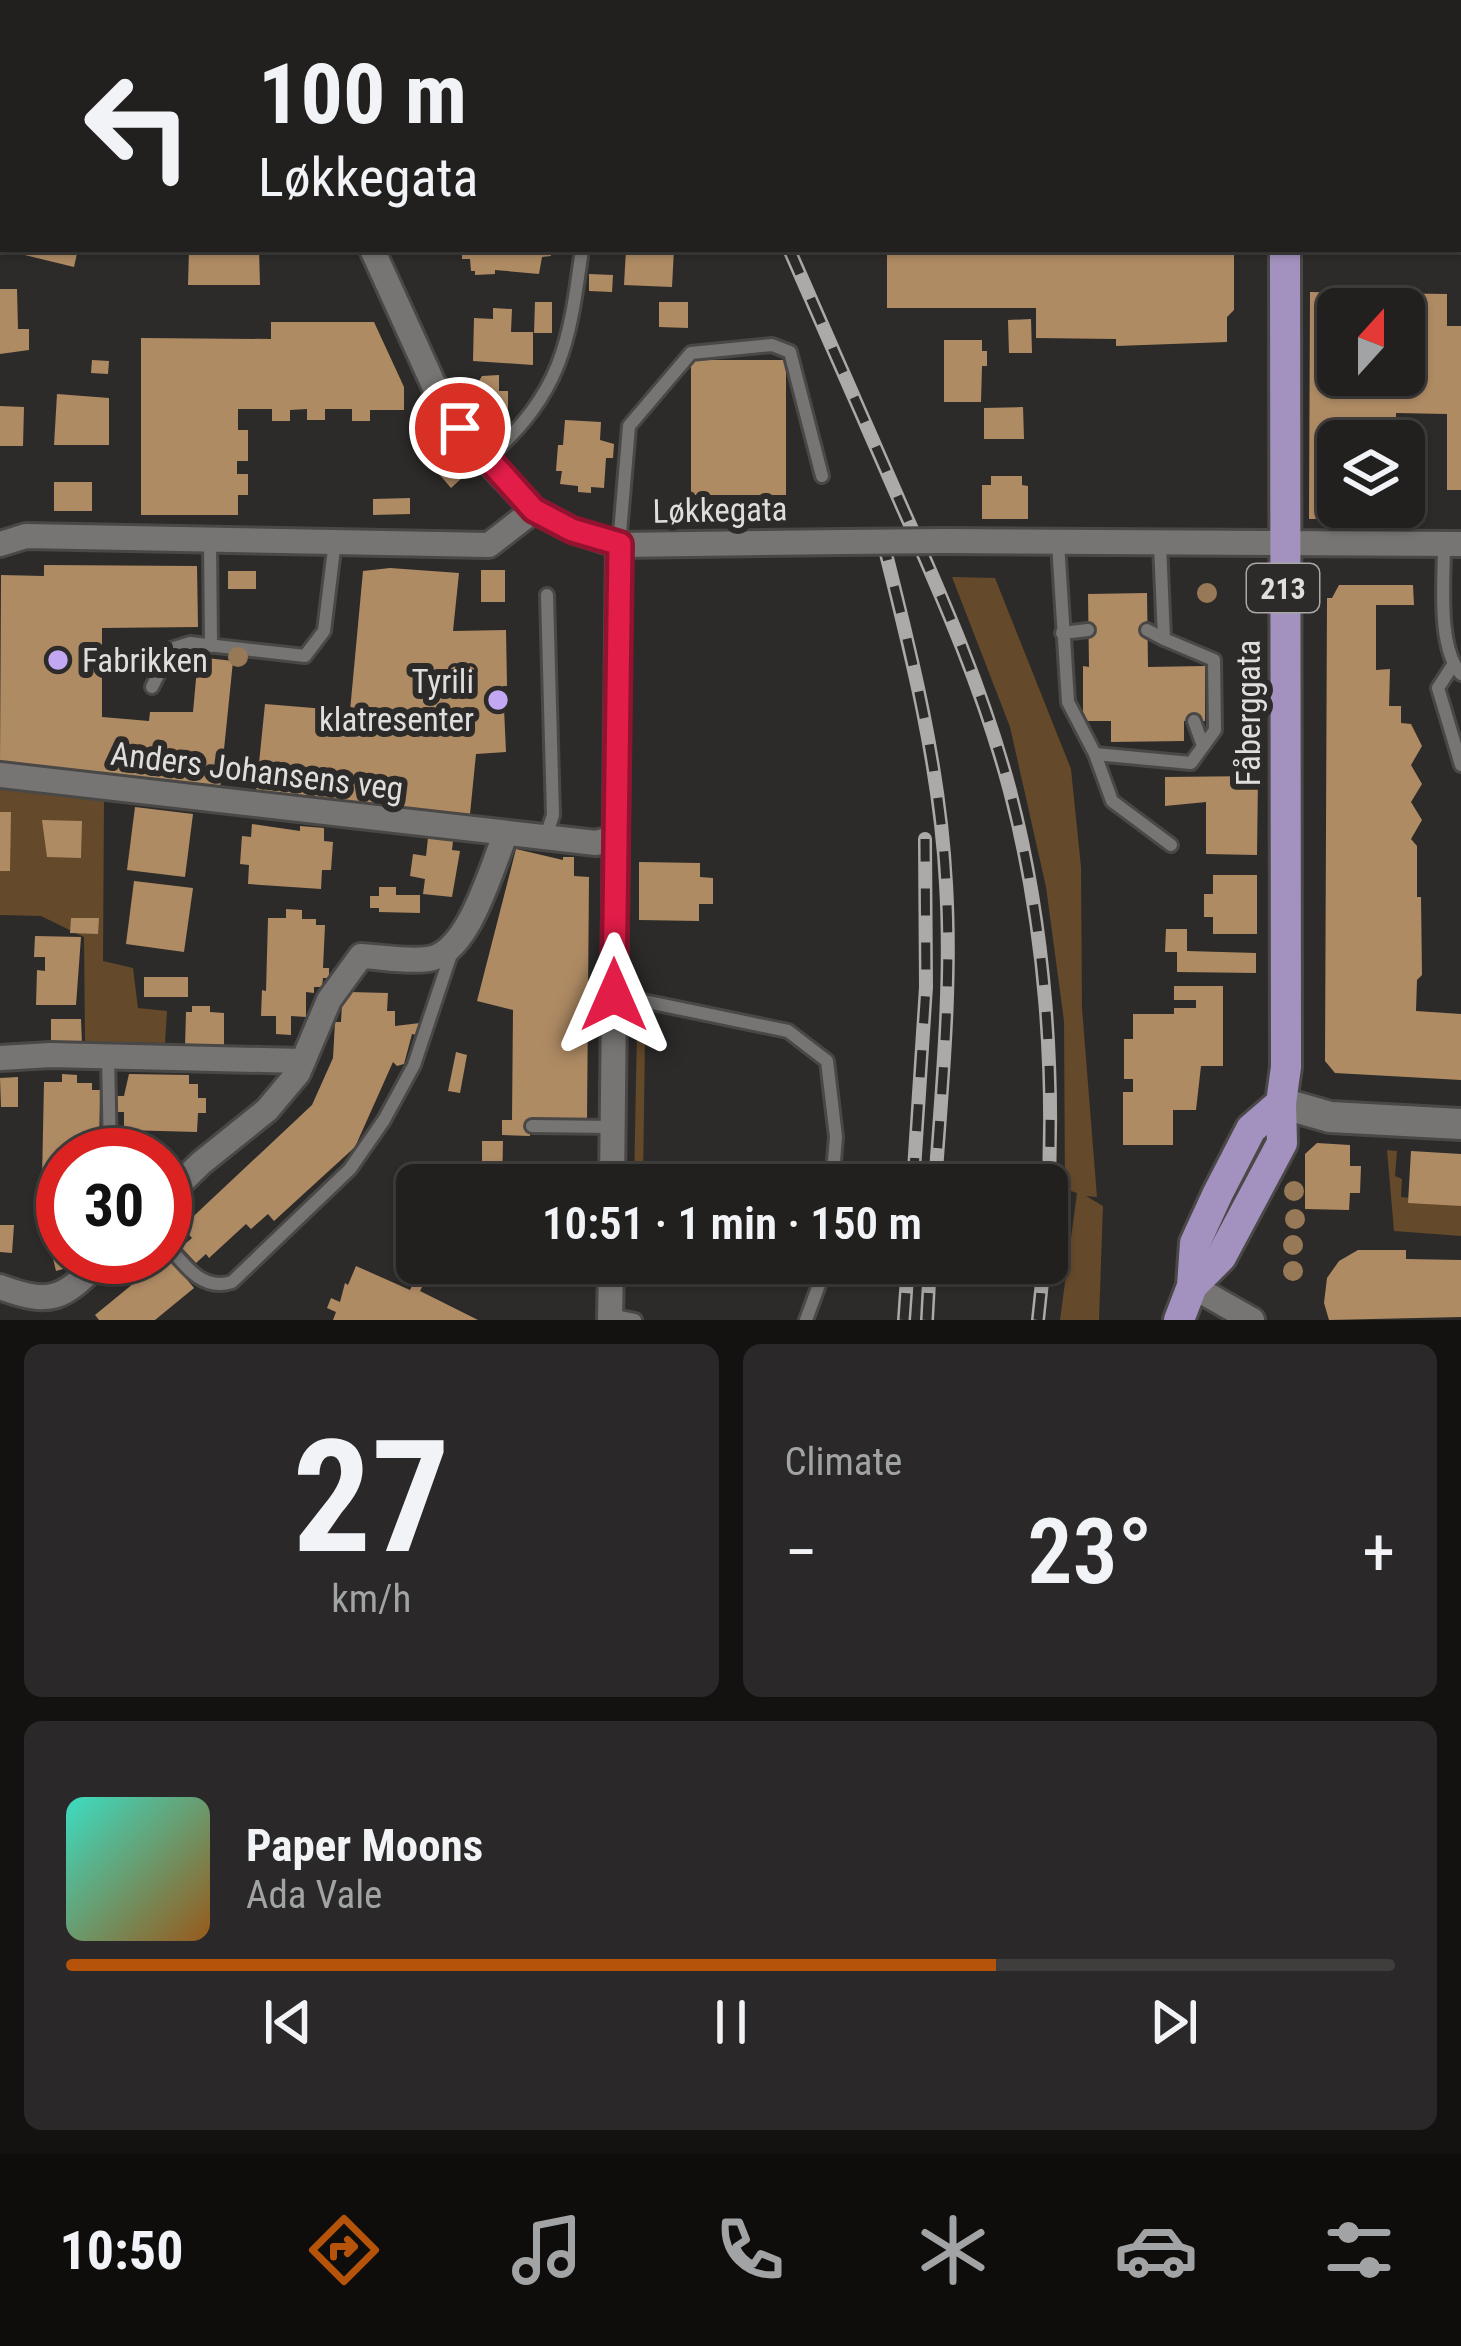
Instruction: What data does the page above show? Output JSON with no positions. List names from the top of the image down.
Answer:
{
  "streets": {
    "main road": ["213", "Fåberggata"],
    "street": ["Løkkegata", "Anders Johansens veg"]
  },
  "crossings": [
    ["Løkkegata", "Fåberggata"]
  ],
  "places": ["Fabrikken", "Tyrili klatresenter"],
  "north": "top",
  "page": {
    "turn": ["100 m", "Løkkegata"],
    "limit": "30",
    "trip": "10:51 · 1 min · 150 m",
    "tile": [
      ["27", "km/h"],
      "Climate"
    ],
    "heat": ["−", "23°", "+"],
    "song": ["Paper Moons", "Ada Vale"],
    "tabs": "10:50"
  }
}
